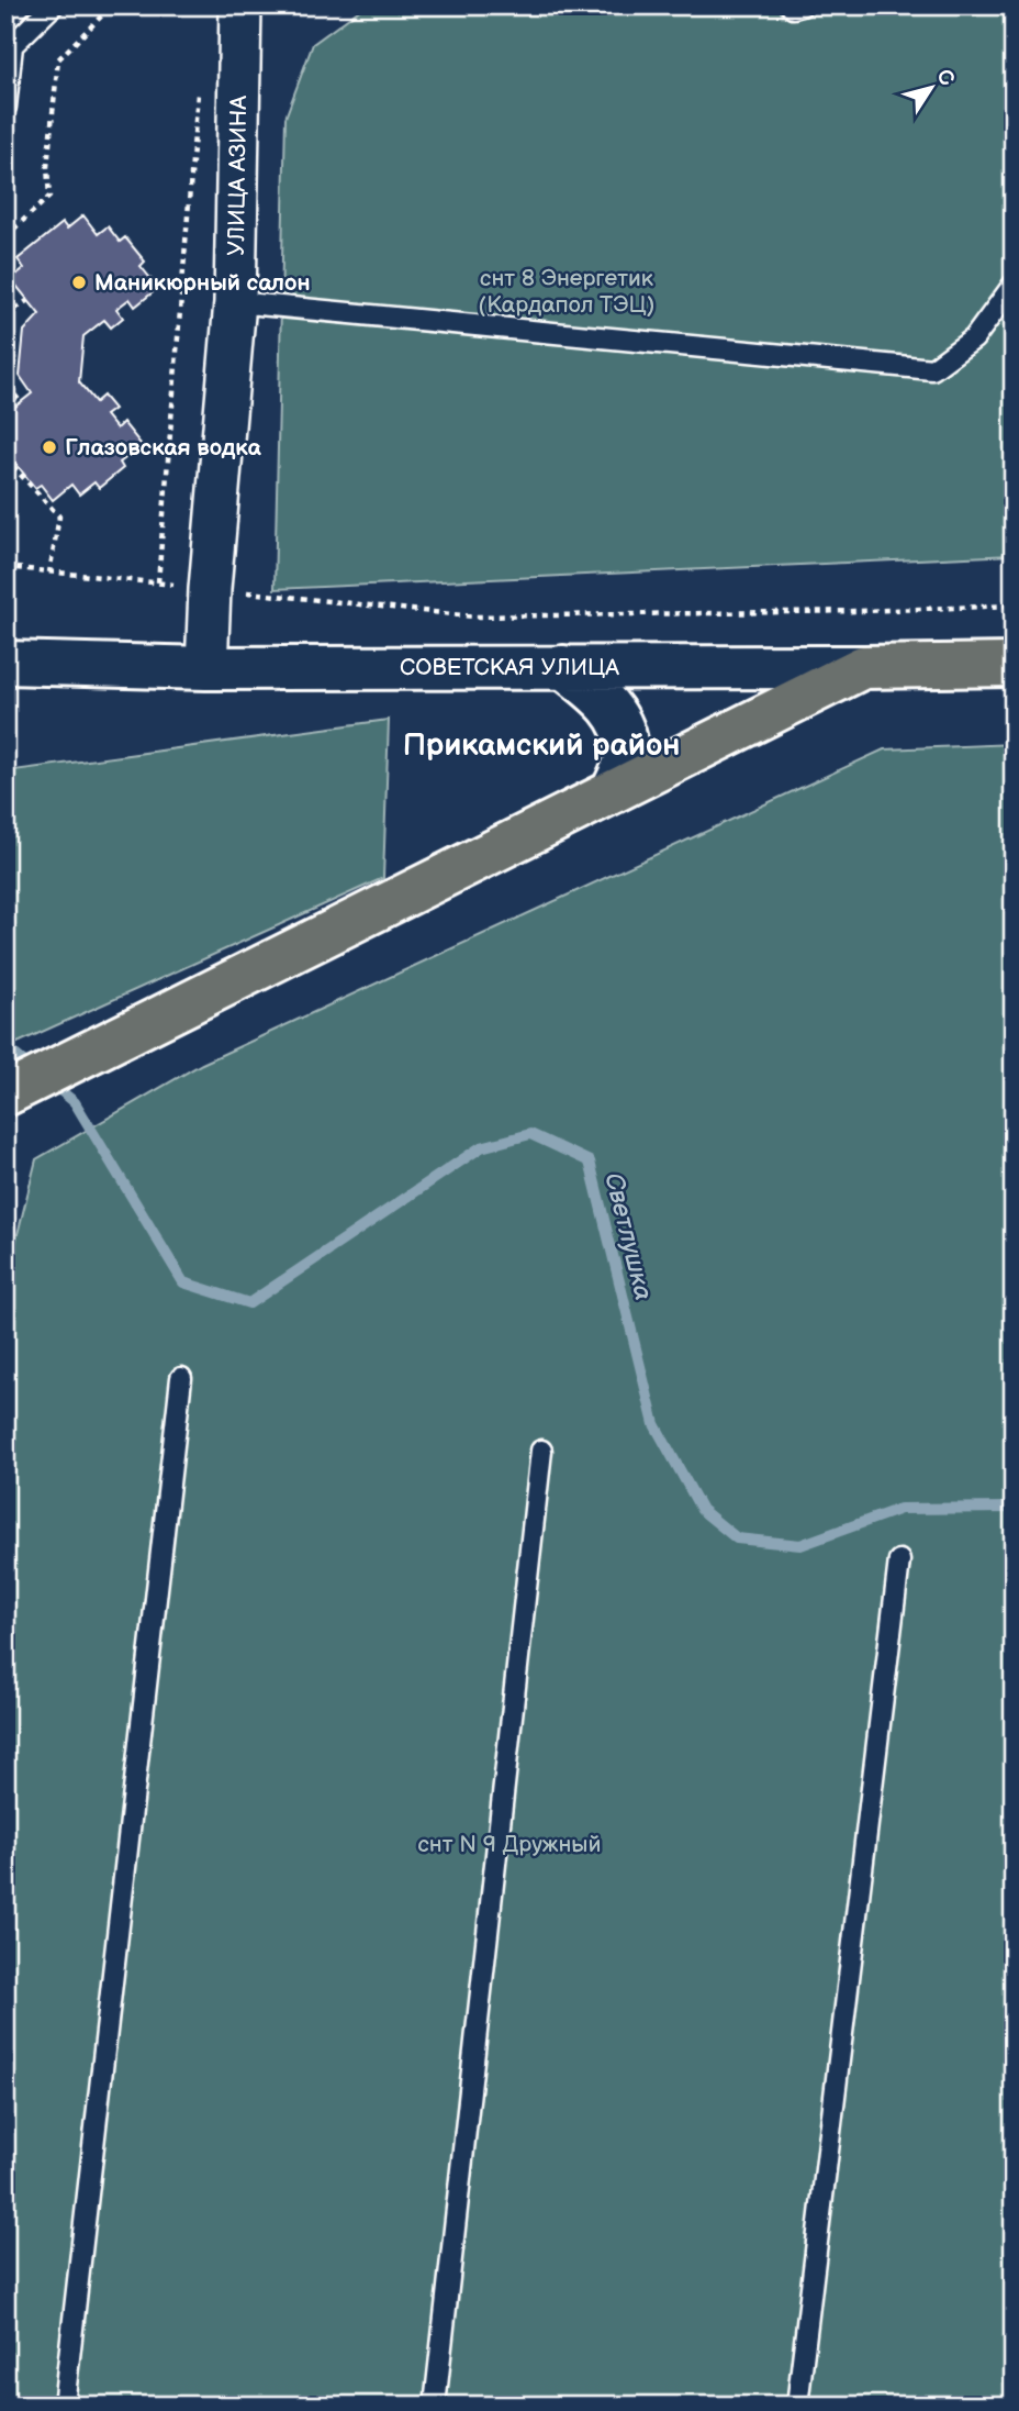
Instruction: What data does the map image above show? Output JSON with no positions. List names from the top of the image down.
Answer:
{
  "streets": {
    "main road": ["СОВЕТСКАЯ УЛИЦА"],
    "street": ["УЛИЦА АЗИНА"]
  },
  "crossings": [
    ["УЛИЦА АЗИНА", "СОВЕТСКАЯ УЛИЦА"]
  ],
  "districts": ["Прикамский район"],
  "water": ["Светлушка"],
  "parks": ["снт 8 Энергетик (Кардапол ТЭЦ)", "снт N 9 Дружный"],
  "places": ["Маникюрный салон", "Глазовская водка"],
  "north": "top right"
}
